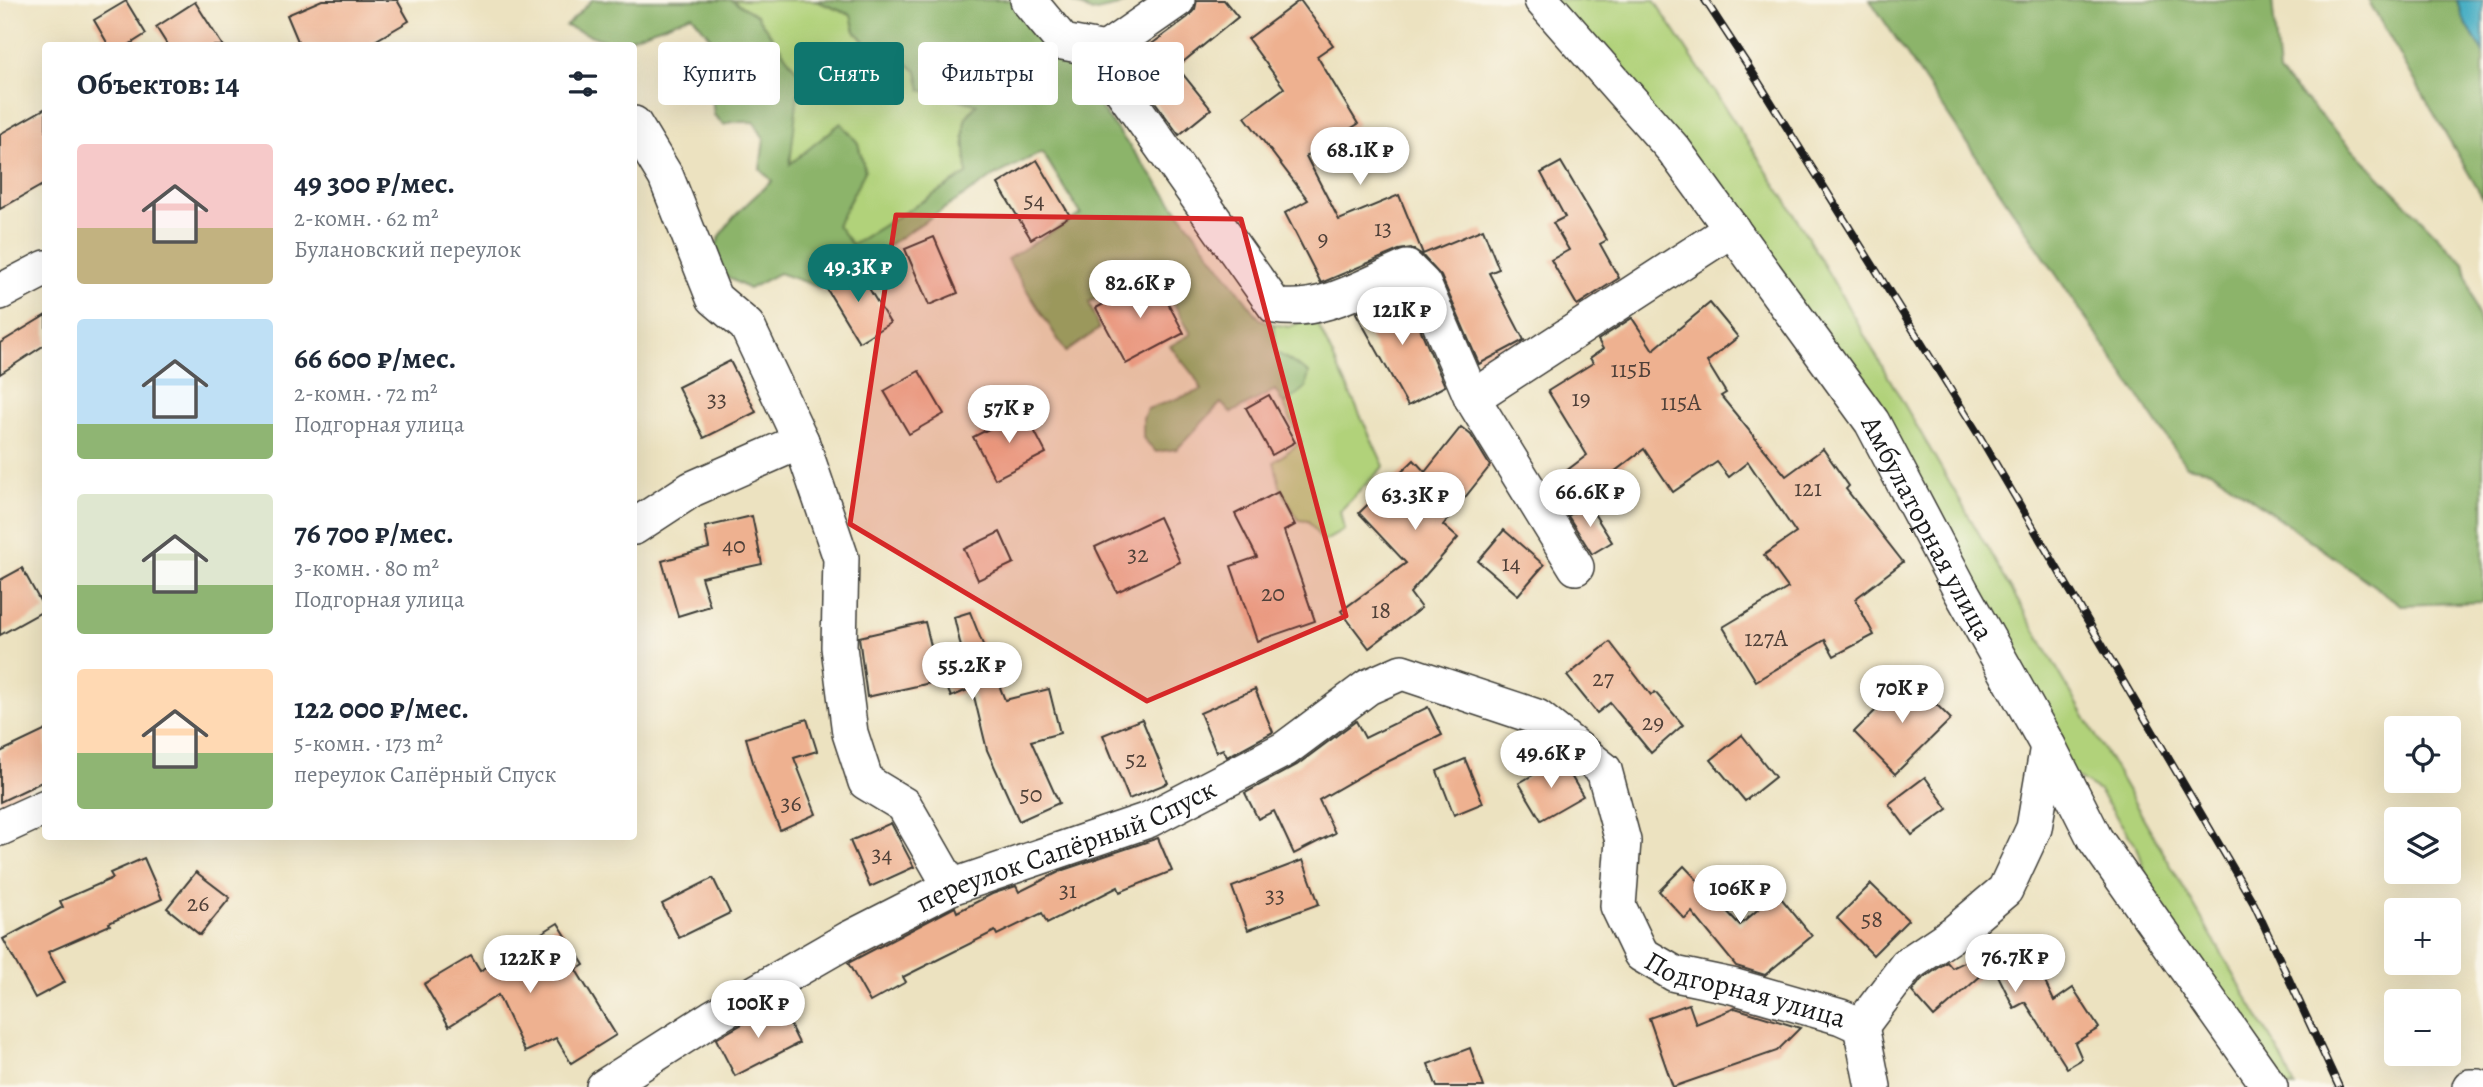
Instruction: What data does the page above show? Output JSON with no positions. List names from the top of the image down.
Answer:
{
  "streets": {
    "street": ["Амбулаторная улица", "переулок Сапёрный Спуск", "Подгорная улица"]
  },
  "crossings": [
    ["Амбулаторная улица", "Подгорная улица"],
    ["переулок Сапёрный Спуск", "Подгорная улица"]
  ],
  "house_numbers": [
    "54",
    "13",
    "9",
    "115Б",
    "19",
    "33",
    "115А",
    "121",
    "40",
    "32",
    "14",
    "20",
    "18",
    "127А",
    "27",
    "29",
    "52",
    "50",
    "36",
    "34",
    "31",
    "33",
    "26",
    "58"
  ],
  "page": {
    "chip": [
      "Купить",
      "Снять",
      "Фильтры",
      "Новое"
    ],
    "heading": "Объектов: 14",
    "list": [
      {
        "name": "49 300 ₽/мес.",
        "note": "2-комн. · 62 m² · Булановский переулок"
      },
      {
        "name": "66 600 ₽/мес.",
        "note": "2-комн. · 72 m² · Подгорная улица"
      },
      {
        "name": "76 700 ₽/мес.",
        "note": "3-комн. · 80 m² · Подгорная улица"
      },
      {
        "name": "122 000 ₽/мес.",
        "note": "5-комн. · 173 m² · переулок Сапёрный Спуск"
      }
    ],
    "price": [
      "68.1K ₽",
      "49.3K ₽",
      "82.6K ₽",
      "121K ₽",
      "57K ₽",
      "66.6K ₽",
      "63.3K ₽",
      "55.2K ₽",
      "70K ₽",
      "49.6K ₽",
      "106K ₽",
      "76.7K ₽",
      "122K ₽",
      "100K ₽"
    ],
    "map_buttons": ["+", "−"]
  }
}
